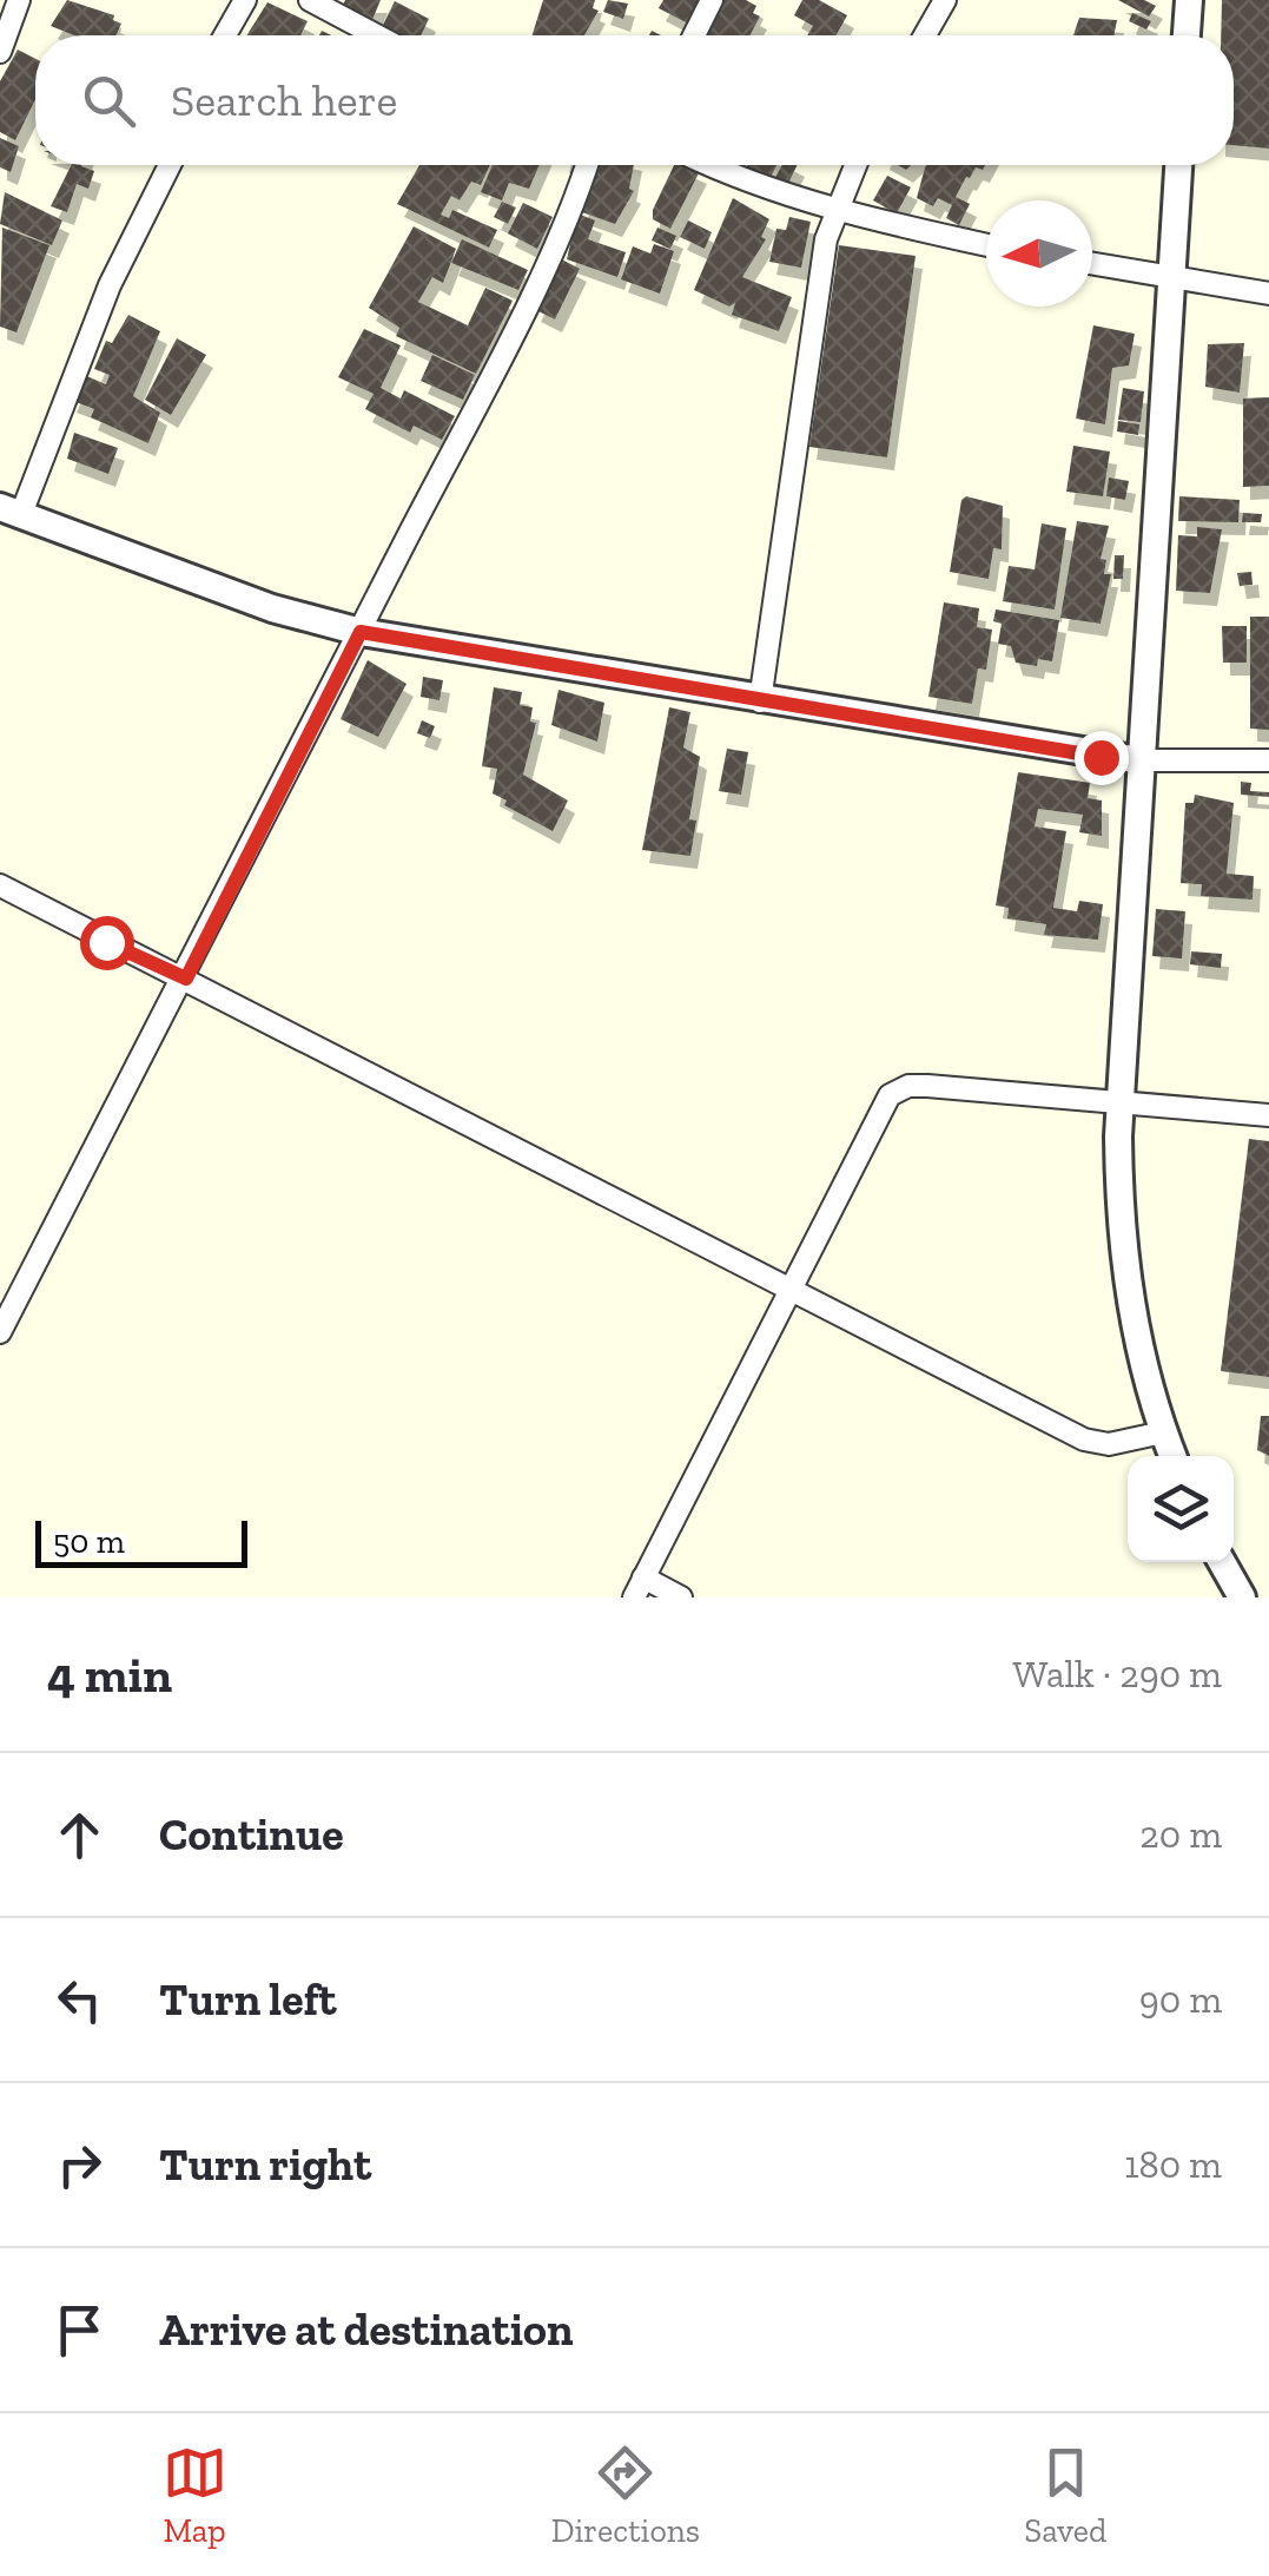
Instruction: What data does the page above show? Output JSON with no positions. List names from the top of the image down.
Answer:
{
  "scale_bar": "50 m",
  "north": "left",
  "page": {
    "search": "Search here",
    "scale": "50 m",
    "heading": ["4 min", "Walk · 290 m"],
    "list": [
      ["Continue", "20 m"],
      ["Turn left", "90 m"],
      ["Turn right", "180 m"],
      "Arrive at destination"
    ],
    "nav": ["Map", "Directions", "Saved"]
  }
}
